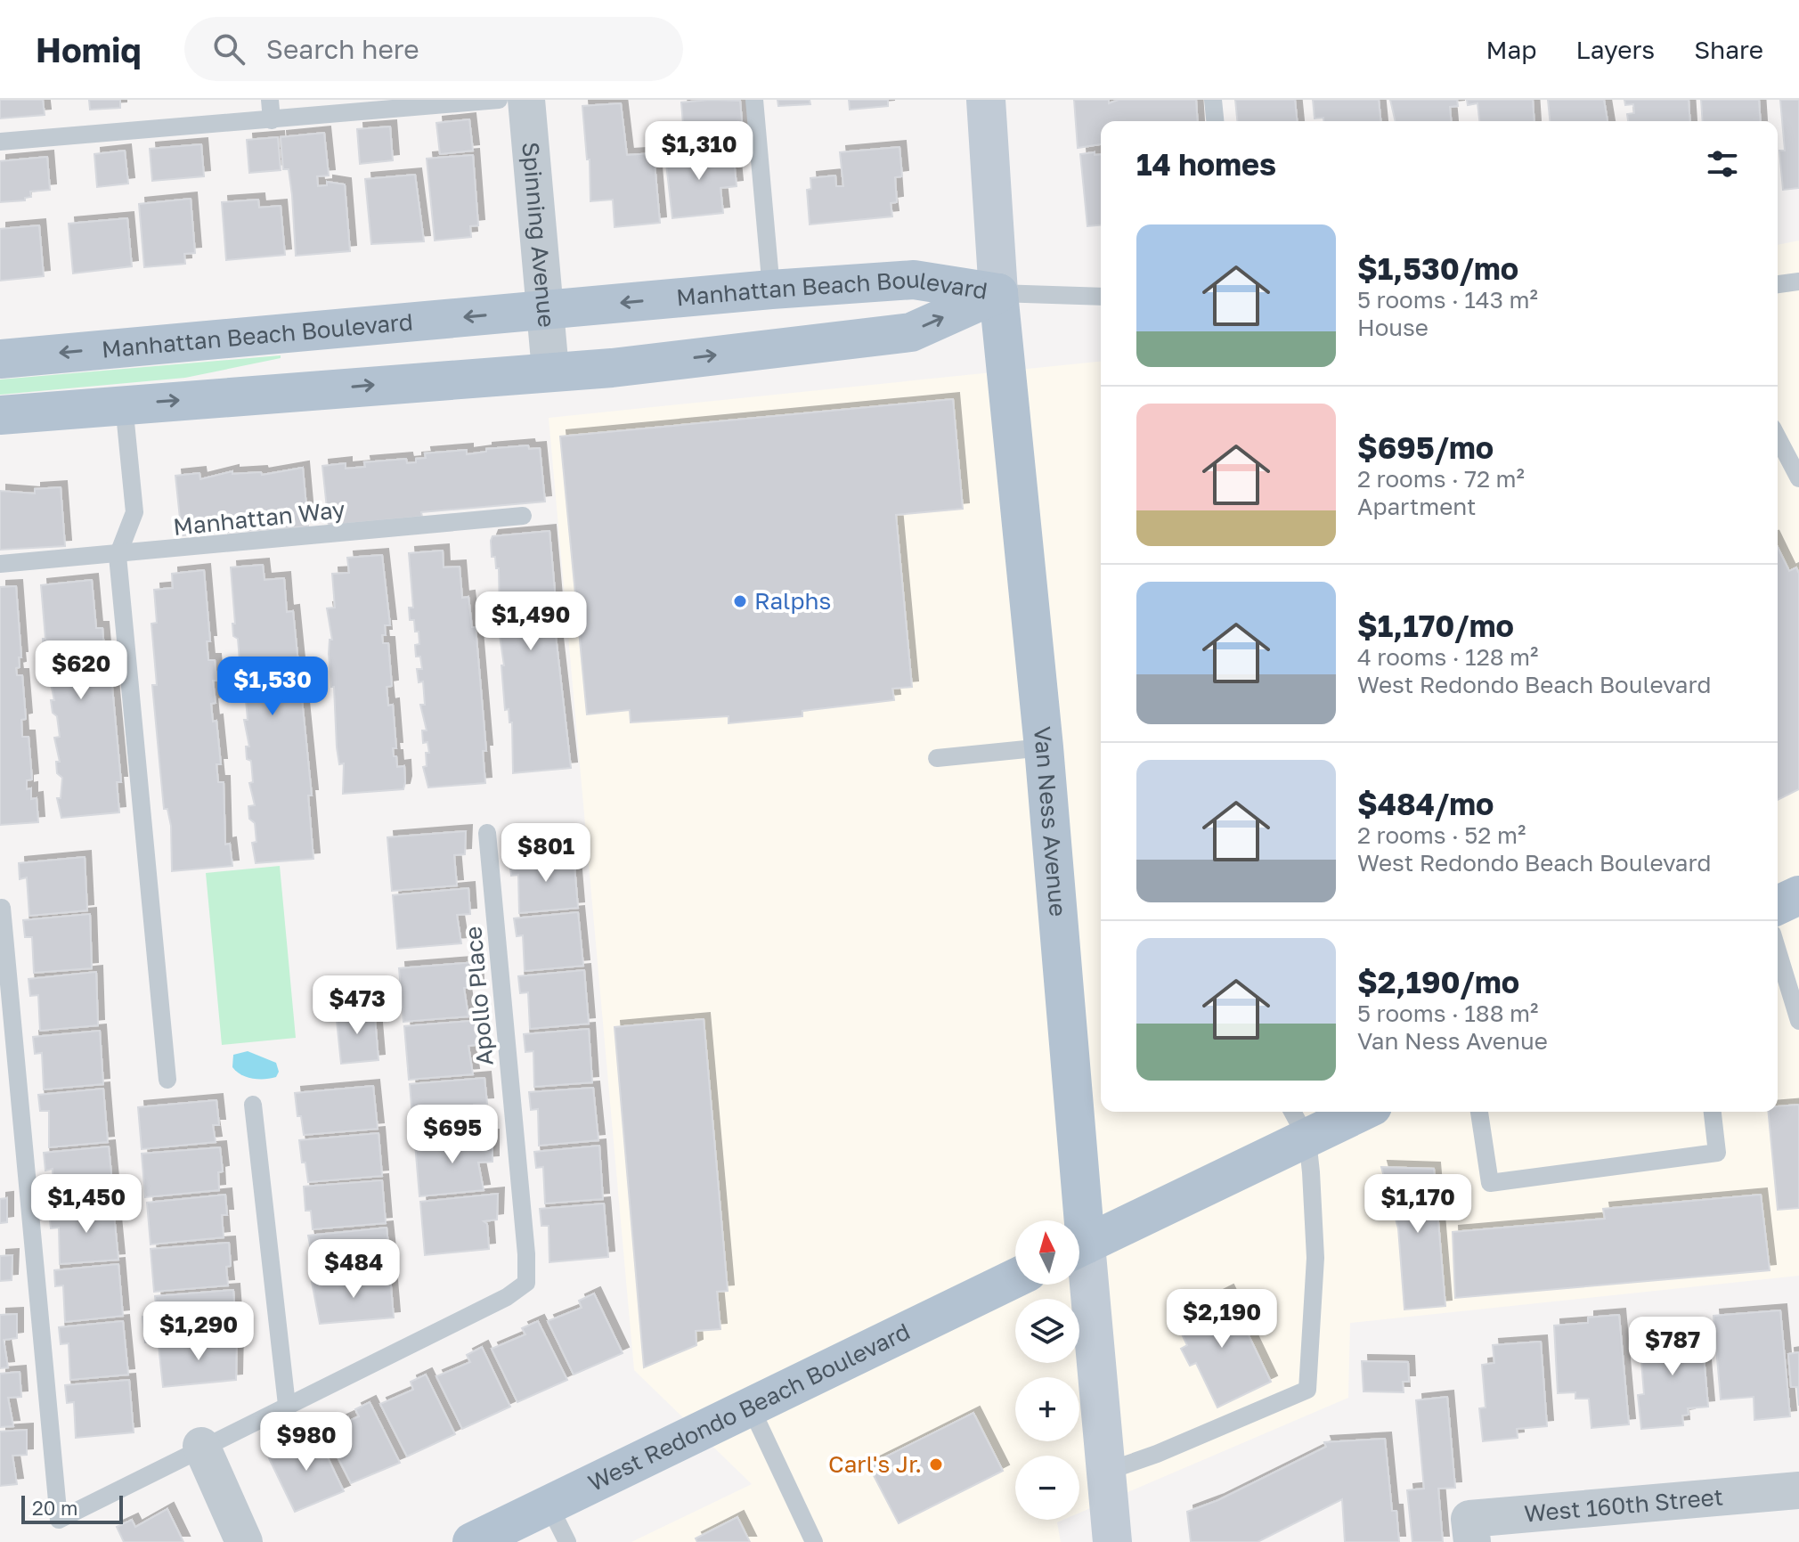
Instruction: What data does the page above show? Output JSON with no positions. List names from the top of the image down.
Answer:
{
  "streets": {
    "main road": ["Manhattan Beach Boulevard", "Van Ness Avenue", "West Redondo Beach Boulevard"],
    "street": ["Spinning Avenue", "West 160th Street"],
    "lane": ["Manhattan Way", "Apollo Place"]
  },
  "crossings": [
    ["Spinning Avenue", "Manhattan Beach Boulevard"],
    ["Manhattan Beach Boulevard", "Van Ness Avenue"]
  ],
  "places": ["Ralphs", "Carl's Jr."],
  "scale_bar": "20 m",
  "north": "top",
  "page": {
    "header": "Homiq",
    "search": "Search here",
    "nav": ["Map", "Layers", "Share"],
    "price": [
      "$1,310",
      "$1,490",
      "$620",
      "$1,530",
      "$801",
      "$473",
      "$695",
      "$1,450",
      "$1,170",
      "$484",
      "$2,190",
      "$1,290",
      "$787",
      "$980"
    ],
    "heading": "14 homes",
    "list": [
      {
        "name": "$1,530/mo",
        "note": "5 rooms · 143 m² · House"
      },
      {
        "name": "$695/mo",
        "note": "2 rooms · 72 m² · Apartment"
      },
      {
        "name": "$1,170/mo",
        "note": "4 rooms · 128 m² · West Redondo Beach Boulevard"
      },
      {
        "name": "$484/mo",
        "note": "2 rooms · 52 m² · West Redondo Beach Boulevard"
      },
      {
        "name": "$2,190/mo",
        "note": "5 rooms · 188 m² · Van Ness Avenue"
      }
    ],
    "map_buttons": ["+", "−"],
    "scale": "20 m"
  }
}
